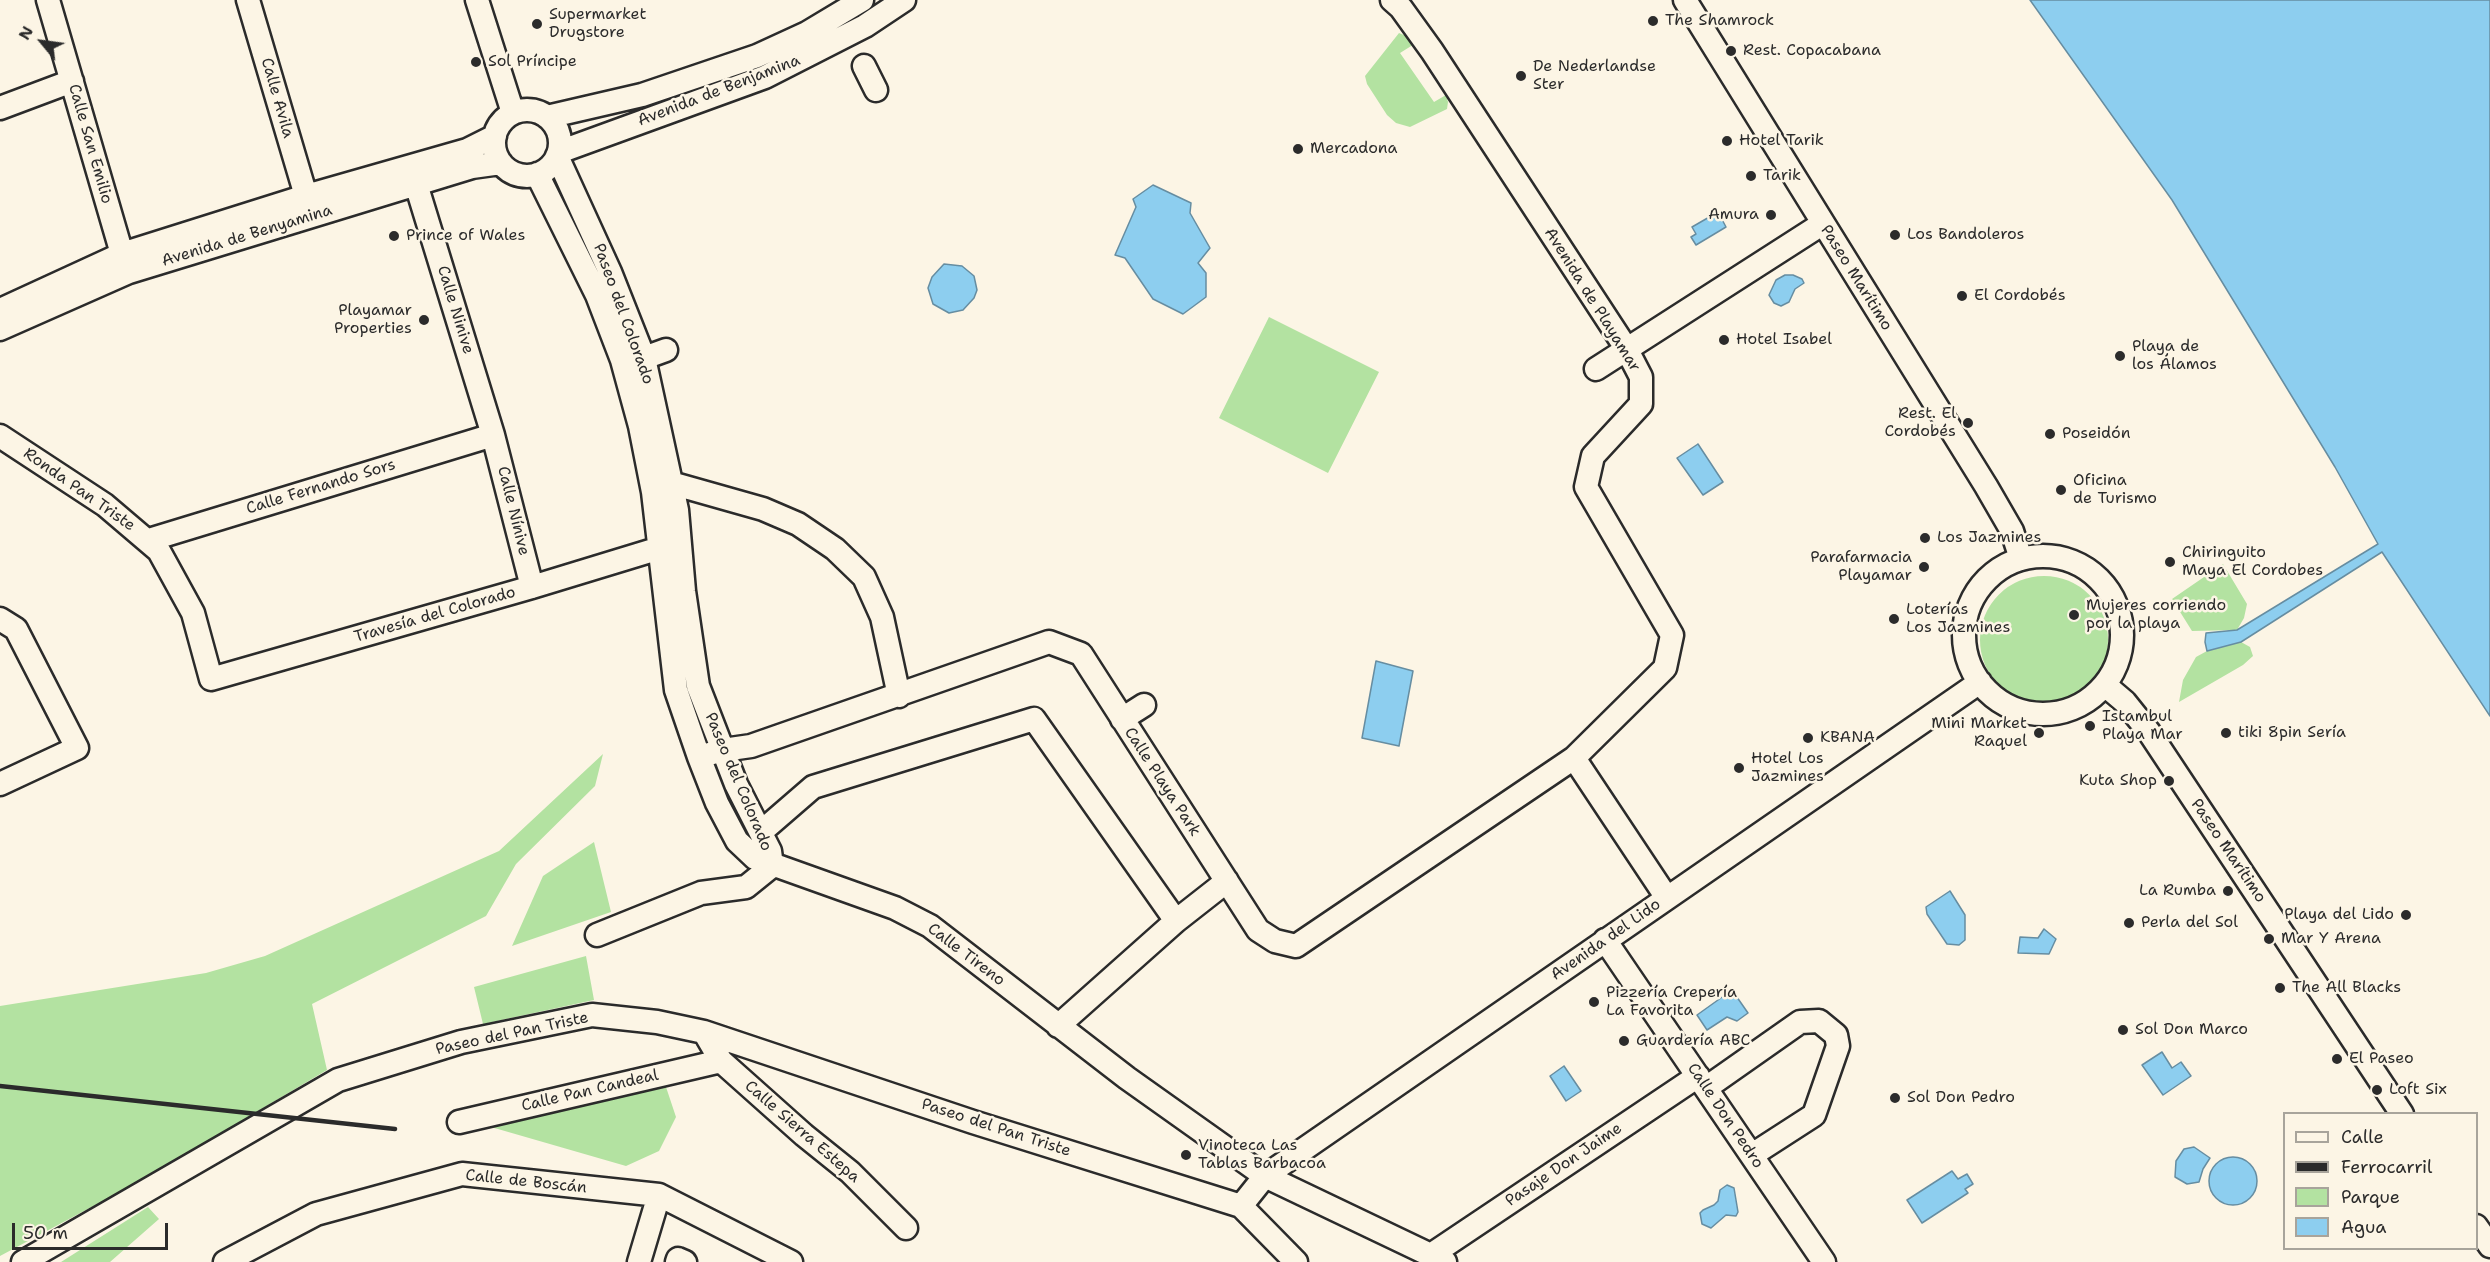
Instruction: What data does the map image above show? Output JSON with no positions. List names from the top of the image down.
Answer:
{
  "streets": {
    "street": [
      "Avenida de Benjamina",
      "Calle Avila",
      "Calle San Emilio",
      "Avenida de Benyamina",
      "Paseo Marítimo",
      "Avenida de Playamar",
      "Calle Ninive",
      "Paseo del Colorado",
      "Calle Fernando Sors",
      "Ronda Pan Triste",
      "Calle Nínive",
      "Travesía del Colorado",
      "Calle Playa Park",
      "Avenida del Lido",
      "Calle Tireno",
      "Paseo del Pan Triste",
      "Calle Pan Candeal",
      "Calle Don Pedro",
      "Calle Sierra Estepa",
      "Pasaje Don Jaime",
      "Calle de Boscán"
    ]
  },
  "crossings": [
    ["Avenida de Benjamina", "Avenida de Benyamina"],
    ["Avenida de Benjamina", "Paseo del Colorado"],
    ["Calle Avila", "Avenida de Benyamina"],
    ["Calle San Emilio", "Avenida de Benyamina"],
    ["Avenida de Benyamina", "Calle Ninive"],
    ["Avenida de Benyamina", "Paseo del Colorado"],
    ["Paseo Marítimo", "Avenida del Lido"],
    ["Avenida de Playamar", "Calle Playa Park"],
    ["Calle Ninive", "Calle Fernando Sors"],
    ["Calle Ninive", "Calle Nínive"],
    ["Paseo del Colorado", "Travesía del Colorado"],
    ["Paseo del Colorado", "Calle Playa Park"],
    ["Paseo del Colorado", "Calle Tireno"],
    ["Calle Fernando Sors", "Ronda Pan Triste"],
    ["Calle Fernando Sors", "Calle Nínive"],
    ["Ronda Pan Triste", "Travesía del Colorado"],
    ["Calle Nínive", "Travesía del Colorado"],
    ["Avenida del Lido", "Calle Tireno"],
    ["Avenida del Lido", "Paseo del Pan Triste"],
    ["Avenida del Lido", "Calle Don Pedro"],
    ["Calle Tireno", "Pasaje Don Jaime"],
    ["Paseo del Pan Triste", "Calle Sierra Estepa"],
    ["Calle Pan Candeal", "Calle Sierra Estepa"],
    ["Calle Don Pedro", "Pasaje Don Jaime"]
  ],
  "places": [
    "The Shamrock",
    "Supermarket Drugstore",
    "Rest. Copacabana",
    "Sol Príncipe",
    "De Nederlandse Ster",
    "Hotel Tarik",
    "Mercadona",
    "Tarik",
    "Amura",
    "Los Bandoleros",
    "Prince of Wales",
    "El Cordobés",
    "Playamar Properties",
    "Hotel Isabel",
    "Playa de los Álamos",
    "Rest. El Cordobés",
    "Poseidón",
    "Oficina de Turismo",
    "Los Jazmines",
    "Chiringuito Maya El Cordobes",
    "Parafarmacia Playamar",
    "Mujeres corriendo por la playa",
    "Loterías Los Jazmines",
    "Istambul Playa Mar",
    "Mini Market Raquel",
    "tiki 8pin Sería",
    "KBANA",
    "Hotel Los Jazmines",
    "Kuta Shop",
    "La Rumba",
    "Playa del Lido",
    "Perla del Sol",
    "Mar Y Arena",
    "The All Blacks",
    "Pizzería Crepería La Favorita",
    "Sol Don Marco",
    "Guardería ABC",
    "El Paseo",
    "Loft Six",
    "Sol Don Pedro",
    "Vinoteca Las Tablas Barbacoa"
  ],
  "legend": [
    "Calle",
    "Ferrocarril",
    "Parque",
    "Agua"
  ],
  "scale_bar": "50 m",
  "north": "top left"
}
